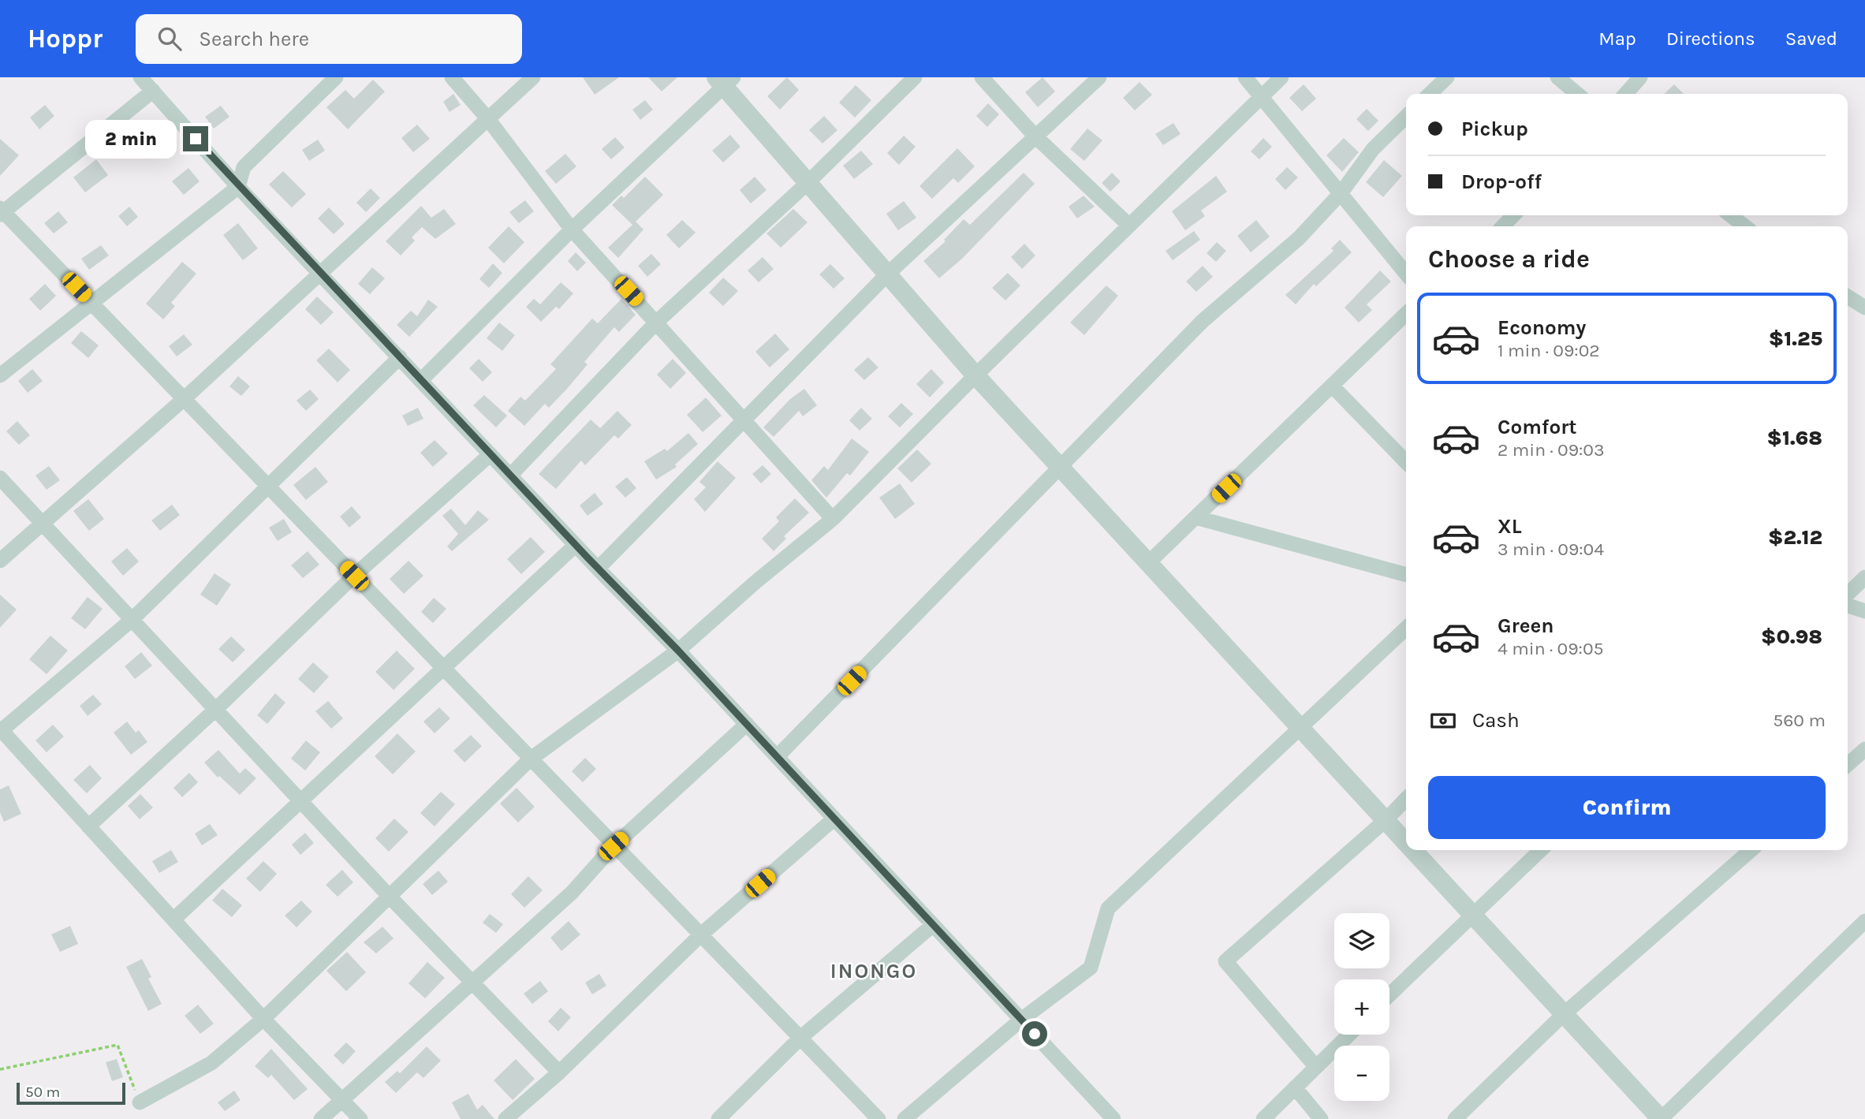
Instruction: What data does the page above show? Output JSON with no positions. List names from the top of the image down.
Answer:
{
  "districts": ["INONGO"],
  "scale_bar": "50 m",
  "page": {
    "header": "Hoppr",
    "search": "Search here",
    "nav": ["Map", "Directions", "Saved"],
    "banner": ["Pickup", "Drop-off"],
    "bubble": "2 min",
    "heading": "Choose a ride",
    "list": [
      {
        "name": "Economy",
        "note": "1 min · 09:02",
        "value": "$1.25"
      },
      {
        "name": "Comfort",
        "note": "2 min · 09:03",
        "value": "$1.68"
      },
      {
        "name": "XL",
        "note": "3 min · 09:04",
        "value": "$2.12"
      },
      {
        "name": "Green",
        "note": "4 min · 09:05",
        "value": "$0.98"
      }
    ],
    "pay": ["Cash", "560 m"],
    "buttons": "Confirm",
    "map_buttons": ["+", "−"],
    "scale": "50 m"
  }
}
